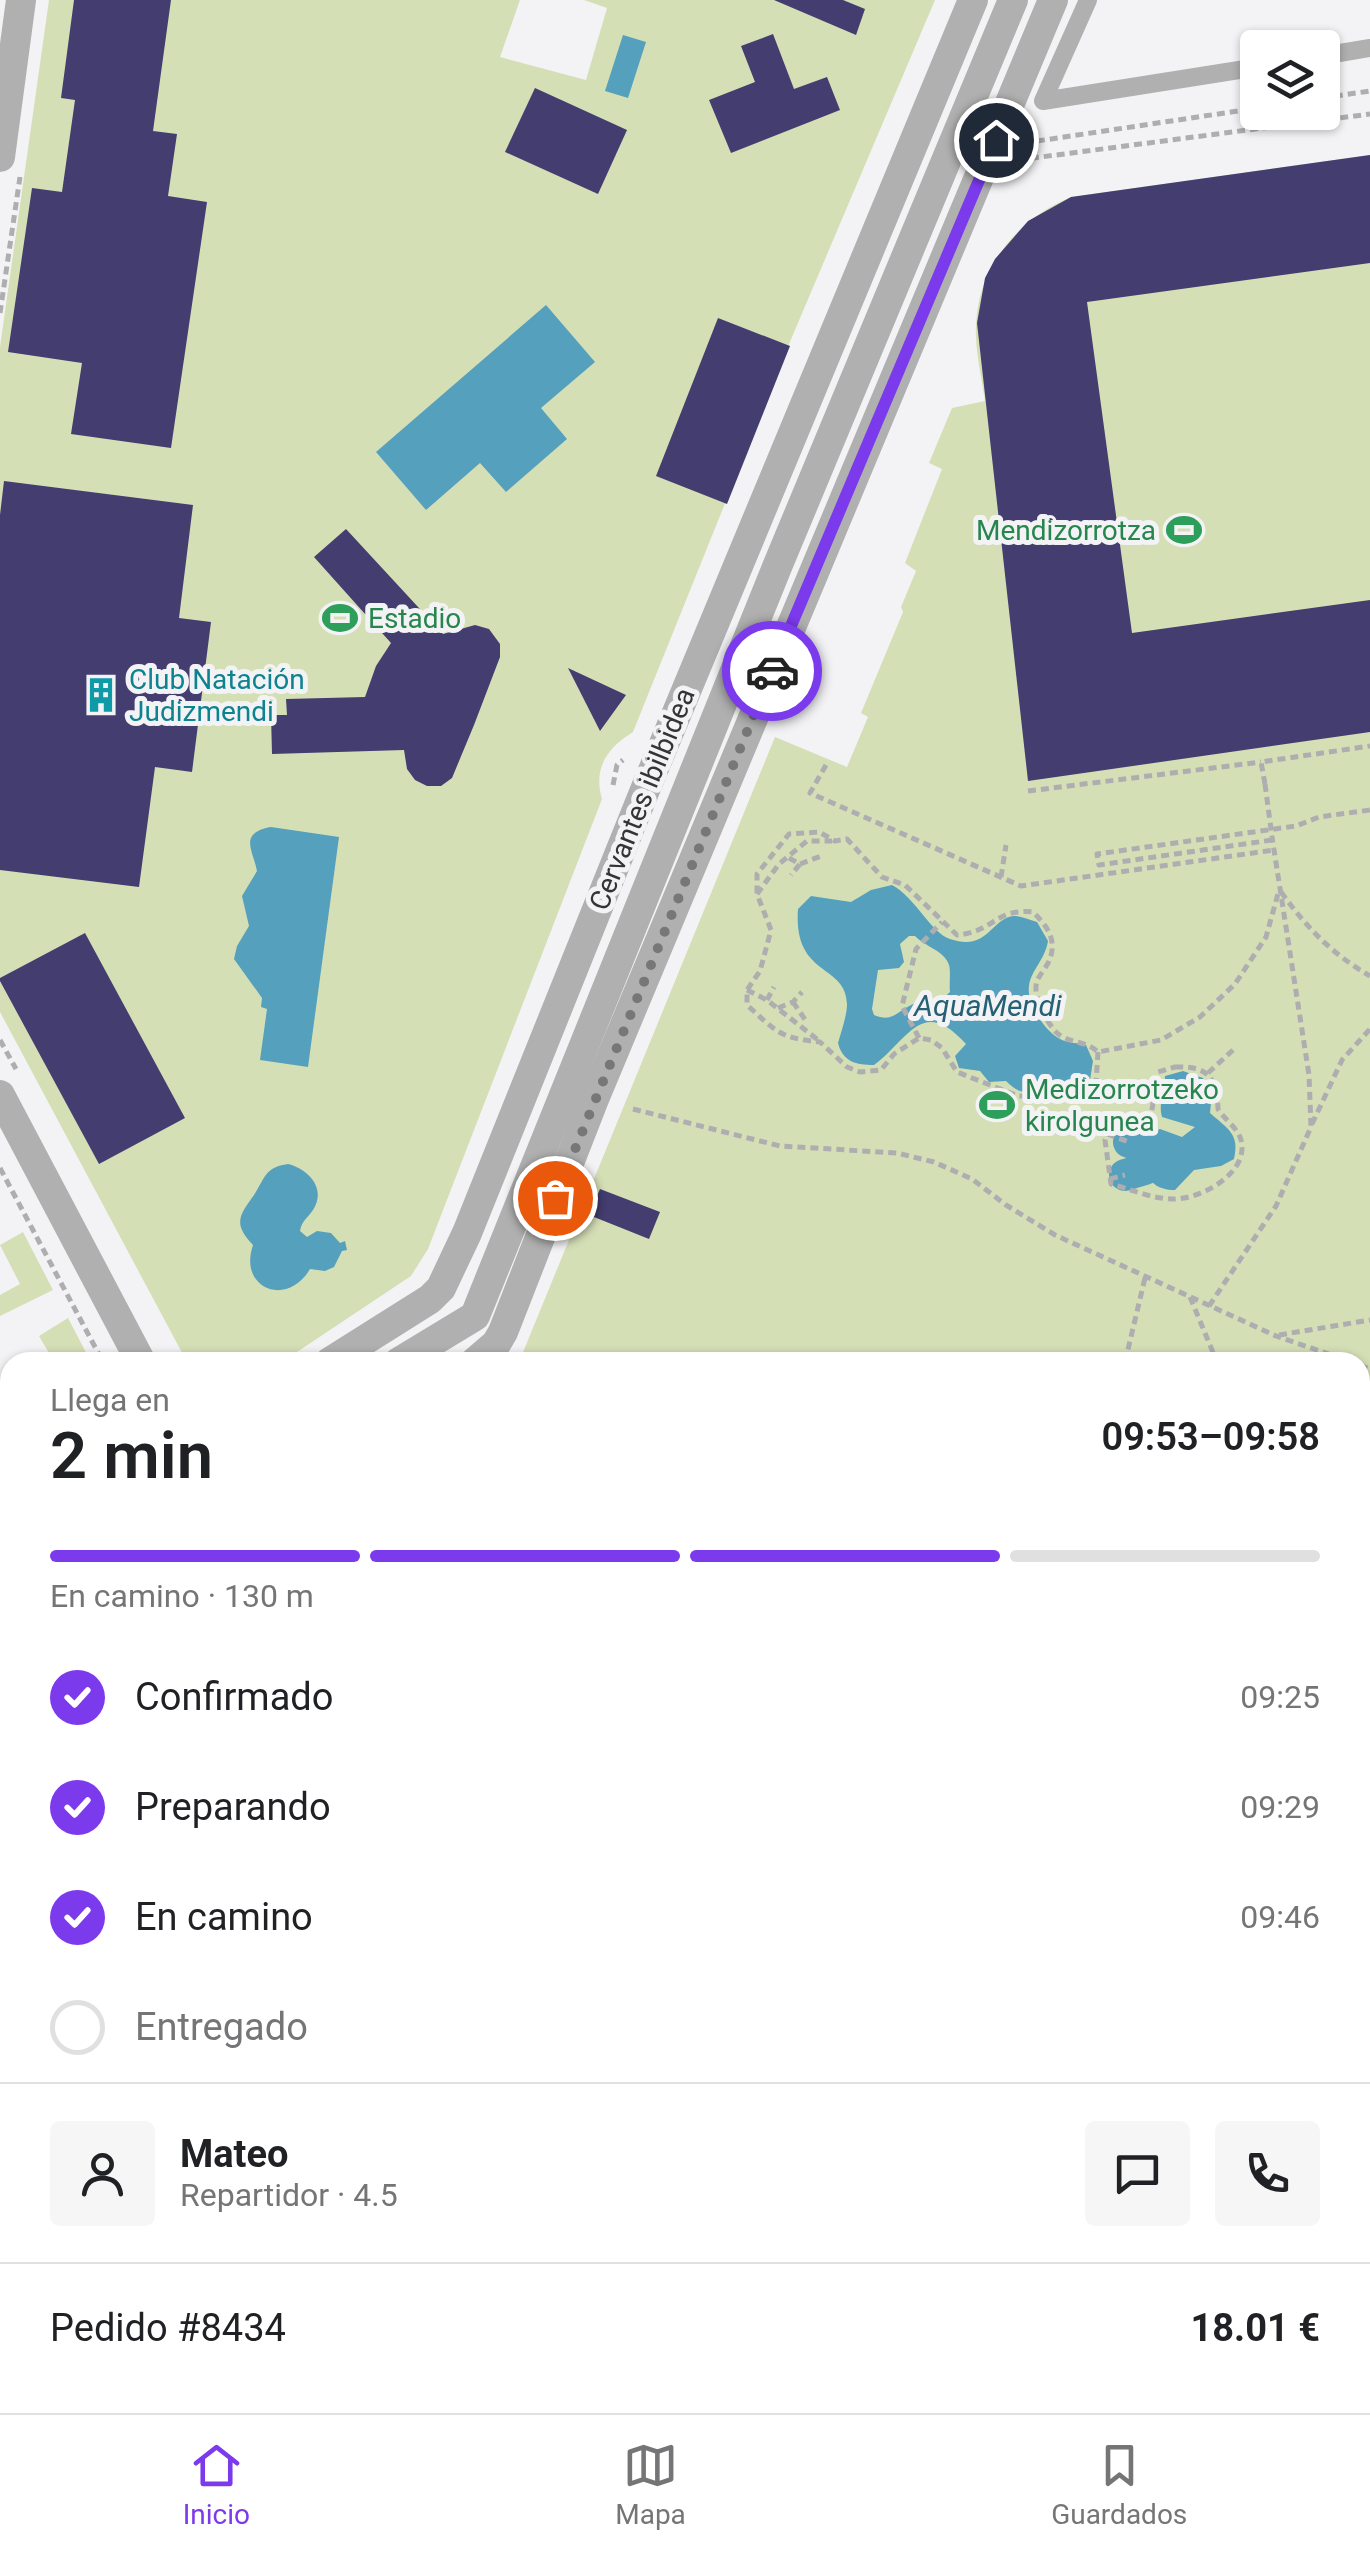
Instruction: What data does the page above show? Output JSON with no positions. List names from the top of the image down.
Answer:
{
  "streets": {
    "street": ["Cervantes ibilbidea"]
  },
  "water": ["AquaMendi"],
  "places": {
    "sports": ["Mendizorrotza", "Estadio", "Medizorrotzeko kirolgunea"],
    "building": ["Club Natación Judizmendi"]
  },
  "page": {
    "heading": ["2 min", "Llega en", "09:53–09:58"],
    "panel": [
      "Mateo",
      "Repartidor · 4.5",
      "Pedido #8434",
      "18.01 €"
    ],
    "bar": "En camino · 130 m",
    "list": [
      ["Confirmado", "09:25"],
      ["Preparando", "09:29"],
      ["En camino", "09:46"],
      "Entregado"
    ],
    "tabs": ["Inicio", "Mapa", "Guardados"]
  }
}
